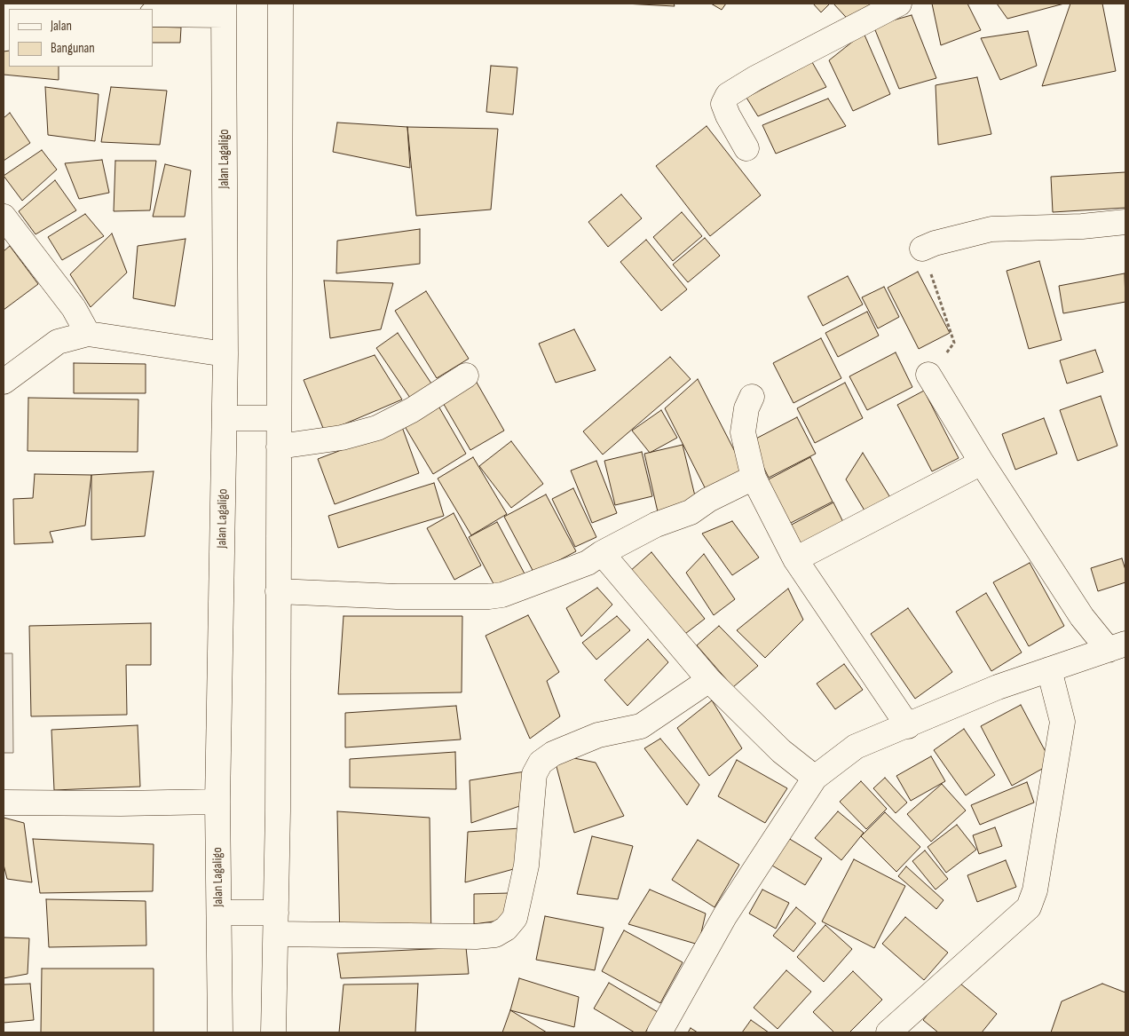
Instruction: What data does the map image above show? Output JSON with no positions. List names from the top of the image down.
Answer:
{
  "streets": {
    "street": ["Jalan Lagaligo"]
  },
  "legend": ["Jalan", "Bangunan"]
}
